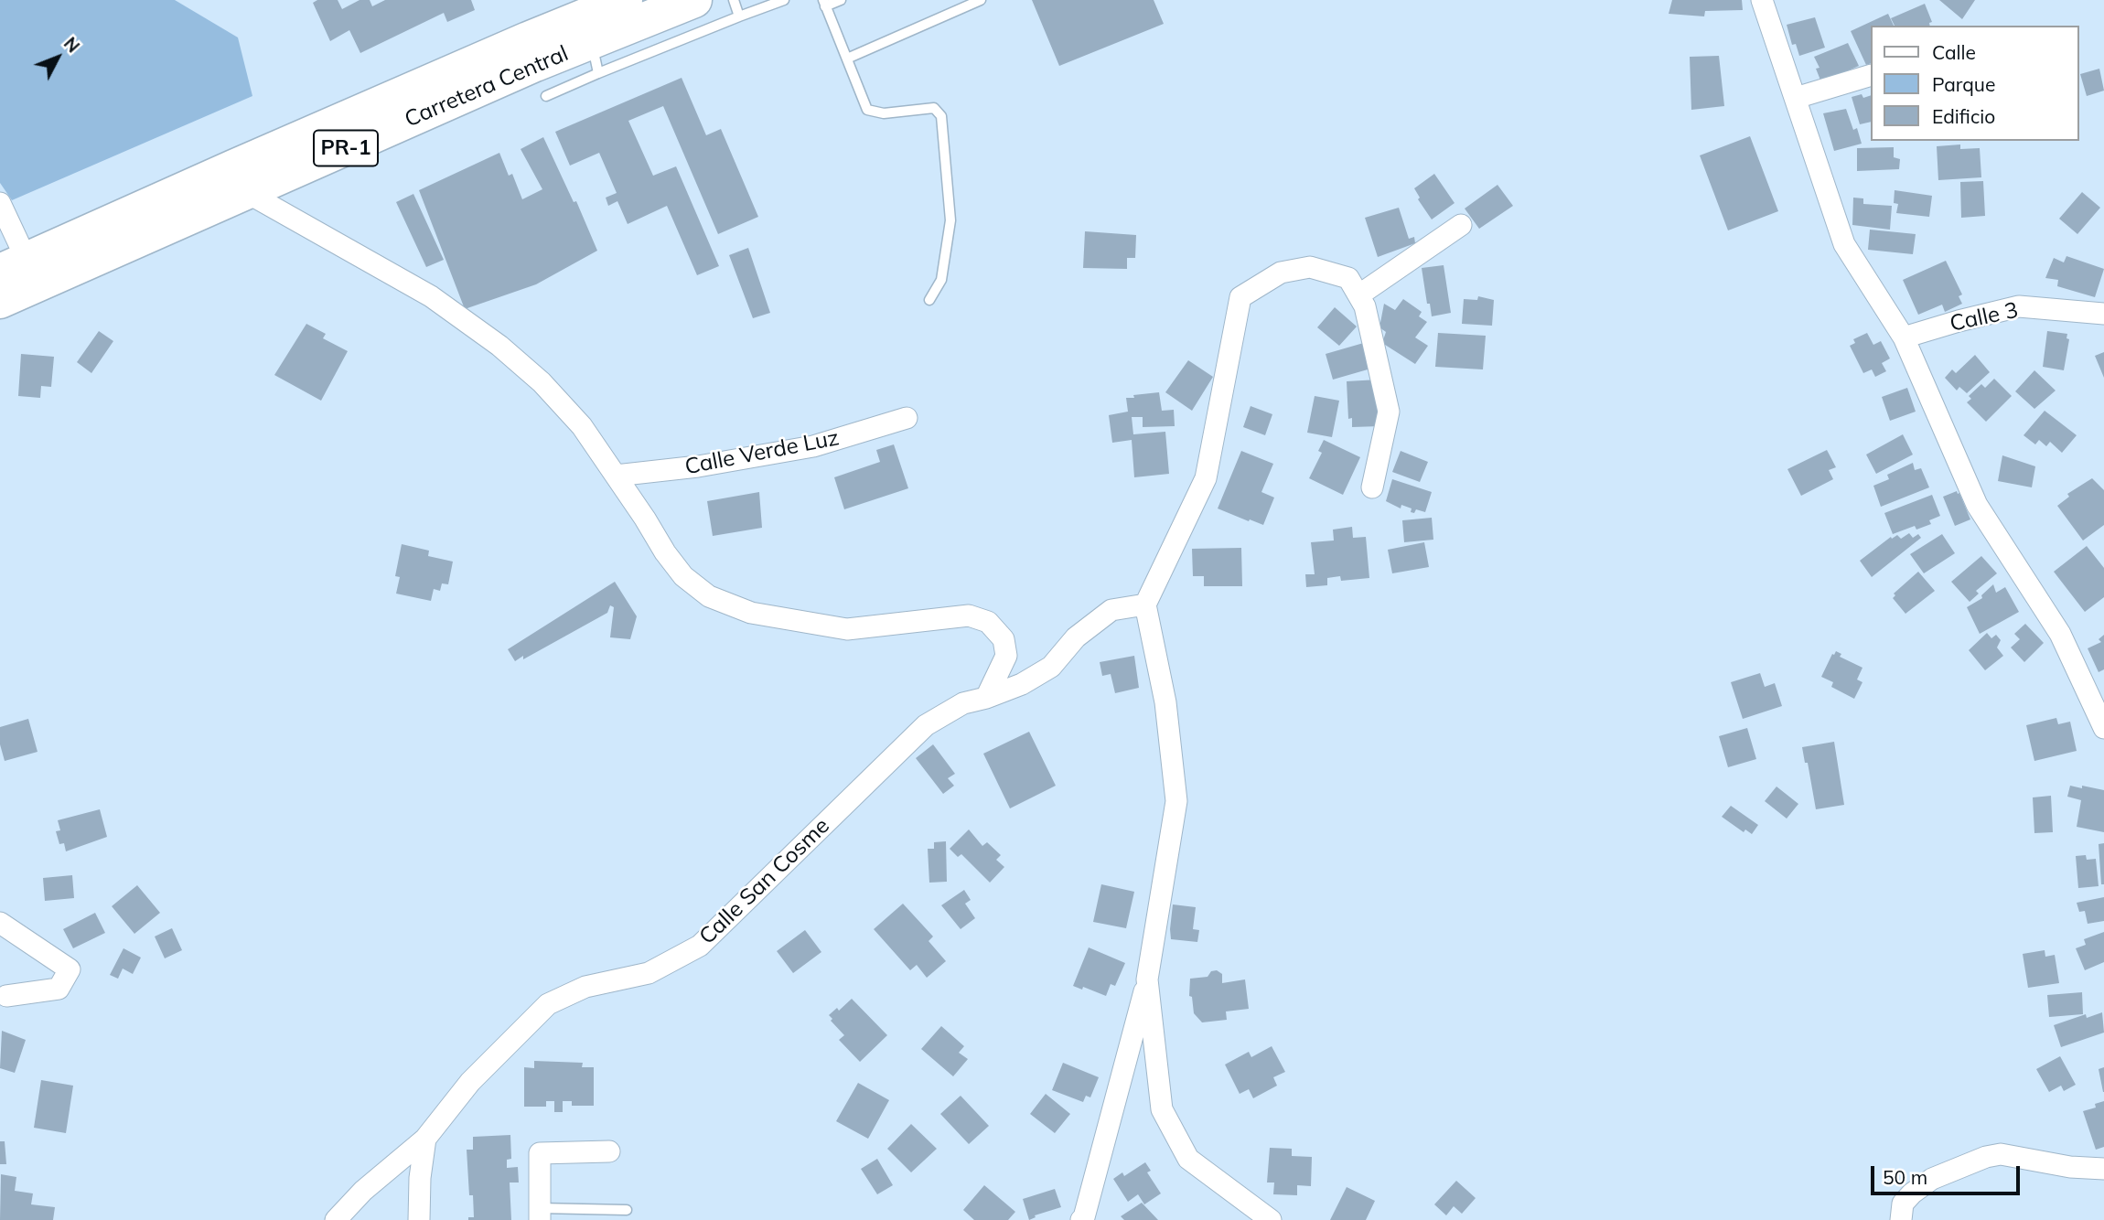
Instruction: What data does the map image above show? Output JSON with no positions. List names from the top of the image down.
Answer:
{
  "streets": {
    "highway": ["Carretera Central", "PR-1"],
    "street": ["Calle 3", "Calle Verde Luz", "Calle San Cosme"]
  },
  "legend": ["Calle", "Parque", "Edificio"],
  "scale_bar": "50 m",
  "north": "top right"
}
